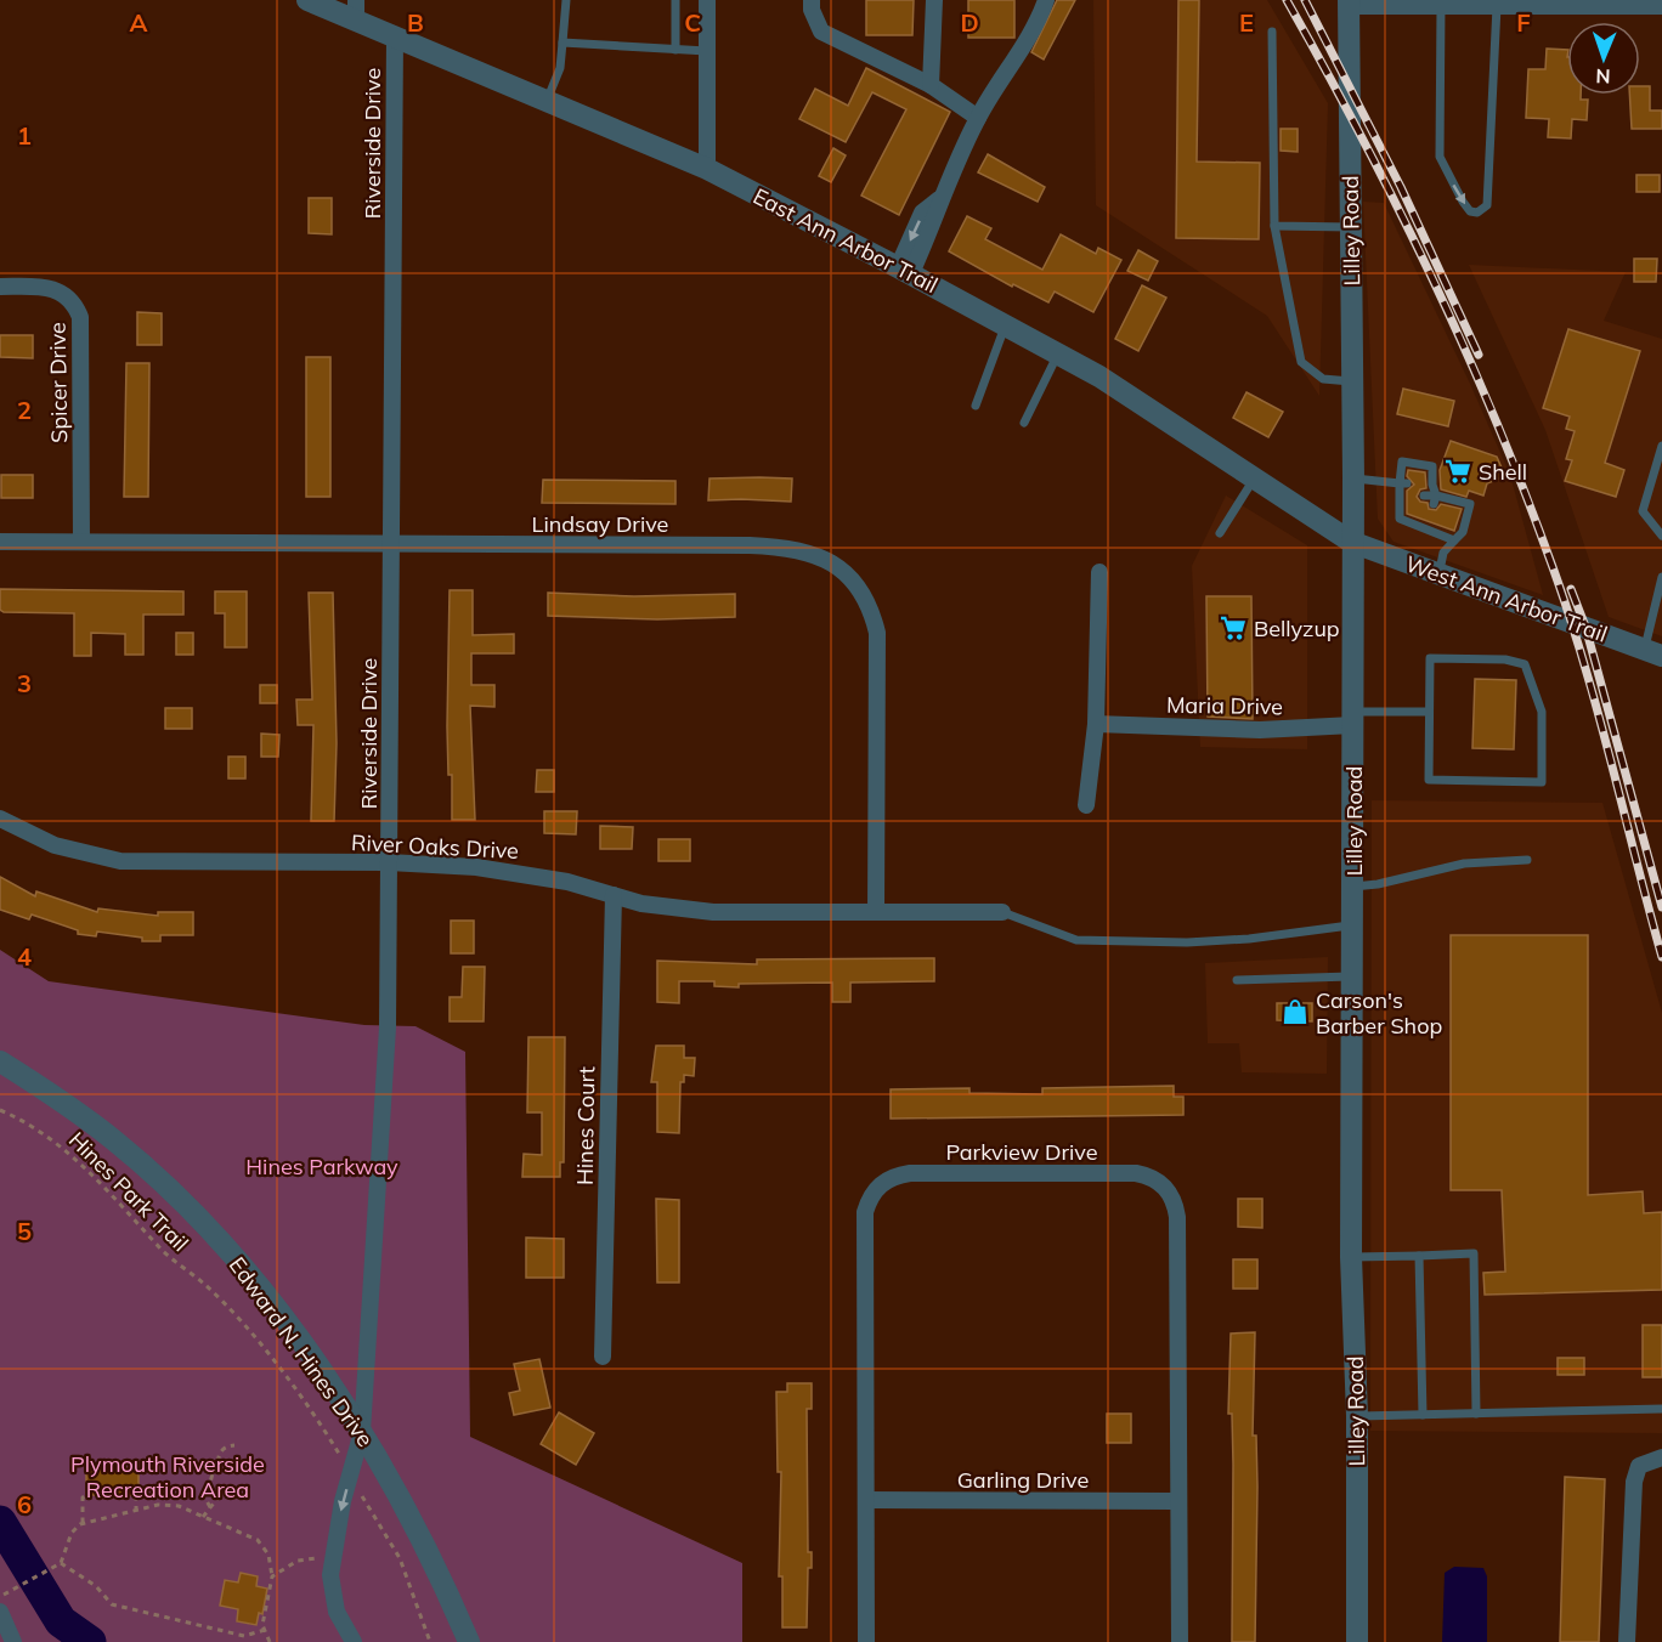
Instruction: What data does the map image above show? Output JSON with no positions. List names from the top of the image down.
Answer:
{
  "streets": {
    "street": [
      "Riverside Drive",
      "Lilley Road",
      "East Ann Arbor Trail",
      "Spicer Drive",
      "Lindsay Drive",
      "West Ann Arbor Trail",
      "Maria Drive",
      "River Oaks Drive",
      "Hines Court",
      "Parkview Drive",
      "Edward N. Hines Drive",
      "Garling Drive"
    ],
    "path": ["Hines Park Trail"]
  },
  "crossings": [
    ["Riverside Drive", "East Ann Arbor Trail"],
    ["Riverside Drive", "Lindsay Drive"],
    ["Riverside Drive", "River Oaks Drive"],
    ["Riverside Drive", "Hines Park Trail"],
    ["Riverside Drive", "Edward N. Hines Drive"],
    ["Lilley Road", "East Ann Arbor Trail"],
    ["Lilley Road", "West Ann Arbor Trail"],
    ["Lilley Road", "Maria Drive"],
    ["East Ann Arbor Trail", "West Ann Arbor Trail"],
    ["Spicer Drive", "Lindsay Drive"],
    ["Lindsay Drive", "River Oaks Drive"],
    ["River Oaks Drive", "Hines Court"],
    ["Parkview Drive", "Garling Drive"]
  ],
  "parks": ["Hines Parkway", "Plymouth Riverside Recreation Area"],
  "places": {
    "supermarket": ["Shell", "Bellyzup"],
    "shop": ["Carson's Barber Shop"]
  },
  "north": "bottom",
  "grid": {
    "columns": [
      "A",
      "B",
      "C",
      "D",
      "E",
      "F"
    ],
    "rows": [
      "1",
      "2",
      "3",
      "4",
      "5",
      "6"
    ]
  }
}
